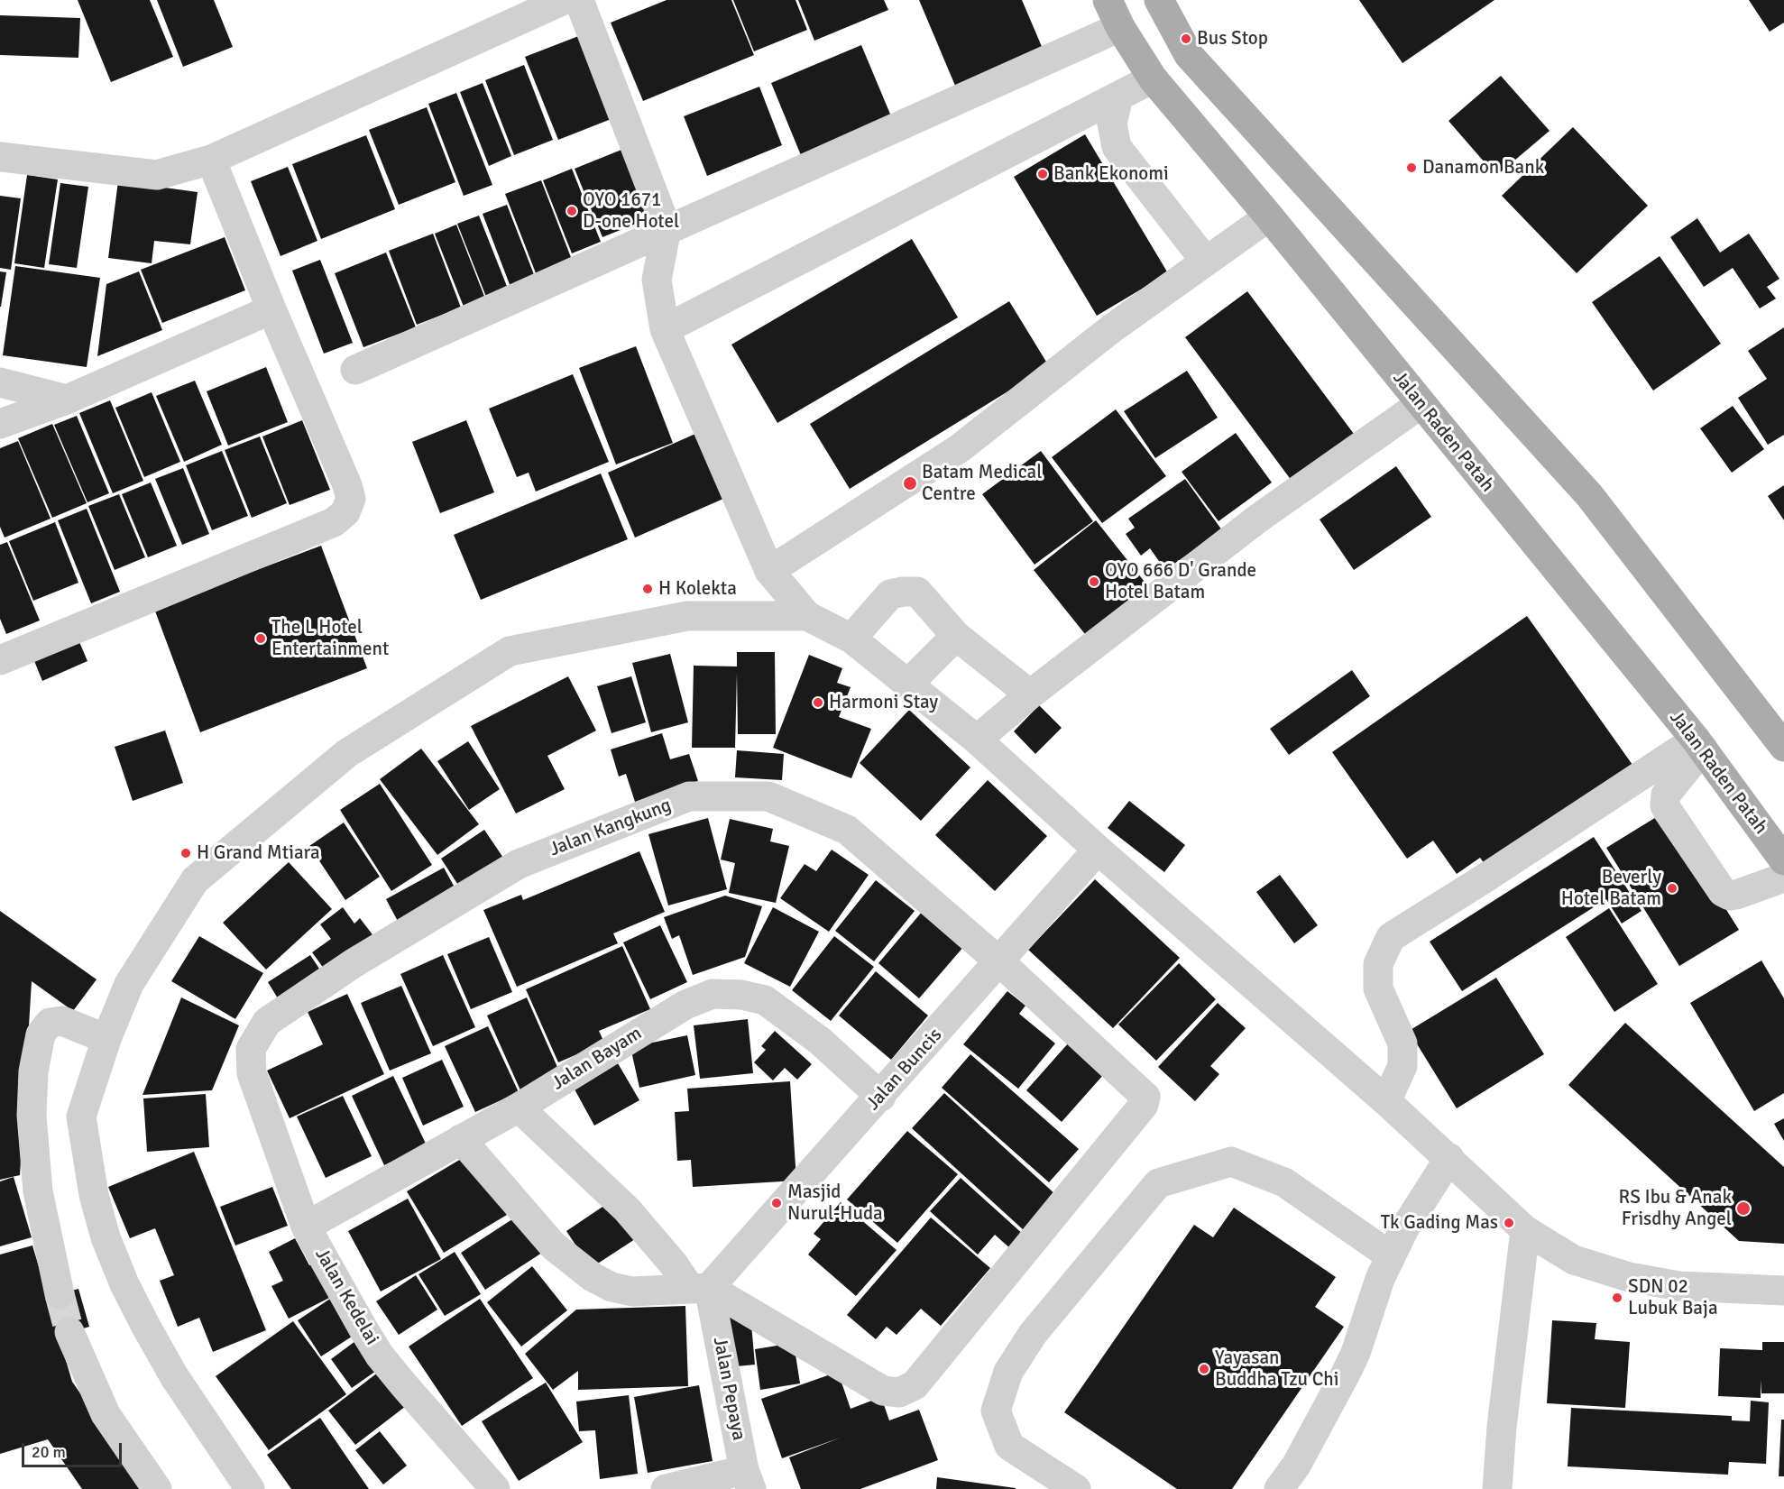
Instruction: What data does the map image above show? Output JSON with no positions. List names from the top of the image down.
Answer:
{
  "streets": {
    "main road": ["Jalan Raden Patah"],
    "street": [
      "Jalan Kangkung",
      "Jalan Bayam",
      "Jalan Buncis",
      "Jalan Kedelai",
      "Jalan Pepaya"
    ]
  },
  "crossings": [
    ["Jalan Kangkung", "Jalan Buncis"],
    ["Jalan Kangkung", "Jalan Kedelai"],
    ["Jalan Kangkung", "Jalan Pepaya"],
    ["Jalan Bayam", "Jalan Buncis"],
    ["Jalan Bayam", "Jalan Kedelai"],
    ["Jalan Buncis", "Jalan Pepaya"]
  ],
  "places": [
    "Bus Stop",
    "Danamon Bank",
    "Bank Ekonomi",
    "OYO 1671 D-one Hotel",
    "Batam Medical Centre",
    "OYO 666 D' Grande Hotel Batam",
    "H Kolekta",
    "The L Hotel Entertainment",
    "Harmoni Stay",
    "H Grand Mtiara",
    "Beverly Hotel Batam",
    "Masjid Nurul-Huda",
    "RS Ibu & Anak Frisdhy Angel",
    "Tk Gading Mas",
    "SDN 02 Lubuk Baja",
    "Yayasan Buddha Tzu Chi"
  ],
  "scale_bar": "20 m"
}
